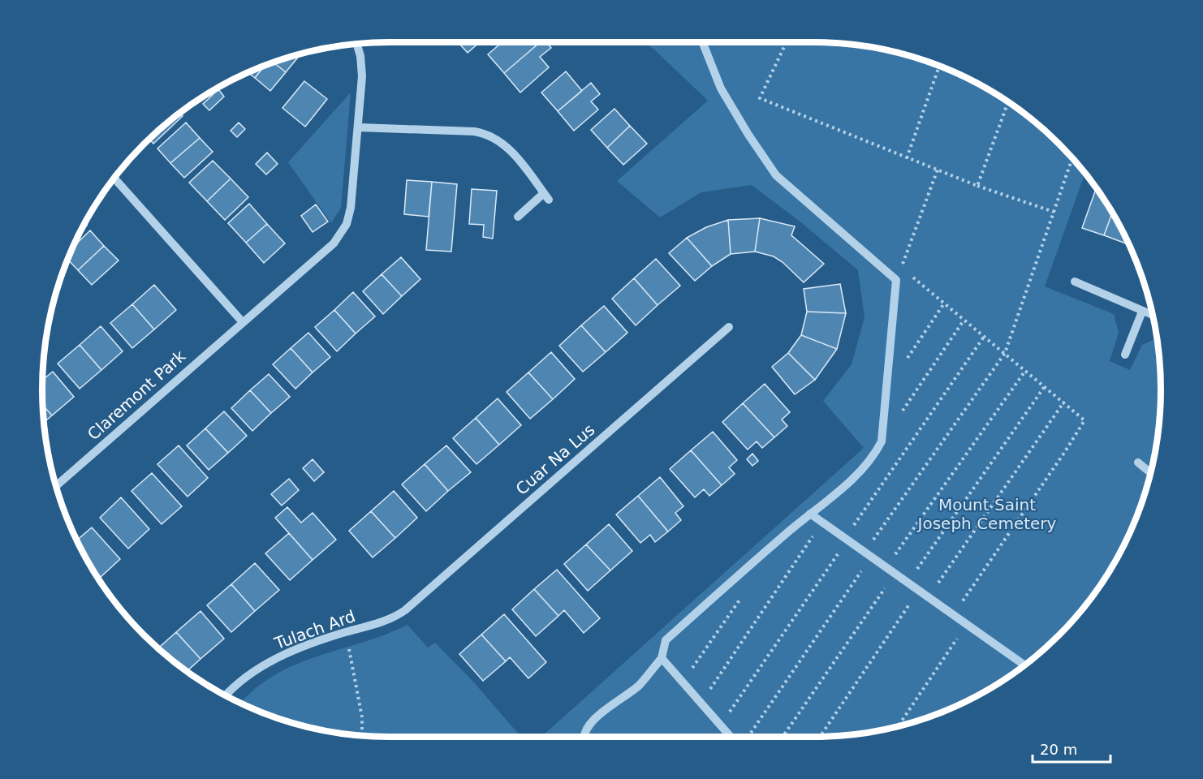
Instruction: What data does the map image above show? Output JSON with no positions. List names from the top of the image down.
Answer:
{
  "streets": {
    "street": ["Claremont Park", "Cuar Na Lus", "Tulach Ard"]
  },
  "crossings": [
    ["Cuar Na Lus", "Tulach Ard"]
  ],
  "parks": ["Mount Saint Joseph Cemetery"],
  "scale_bar": "20 m"
}
